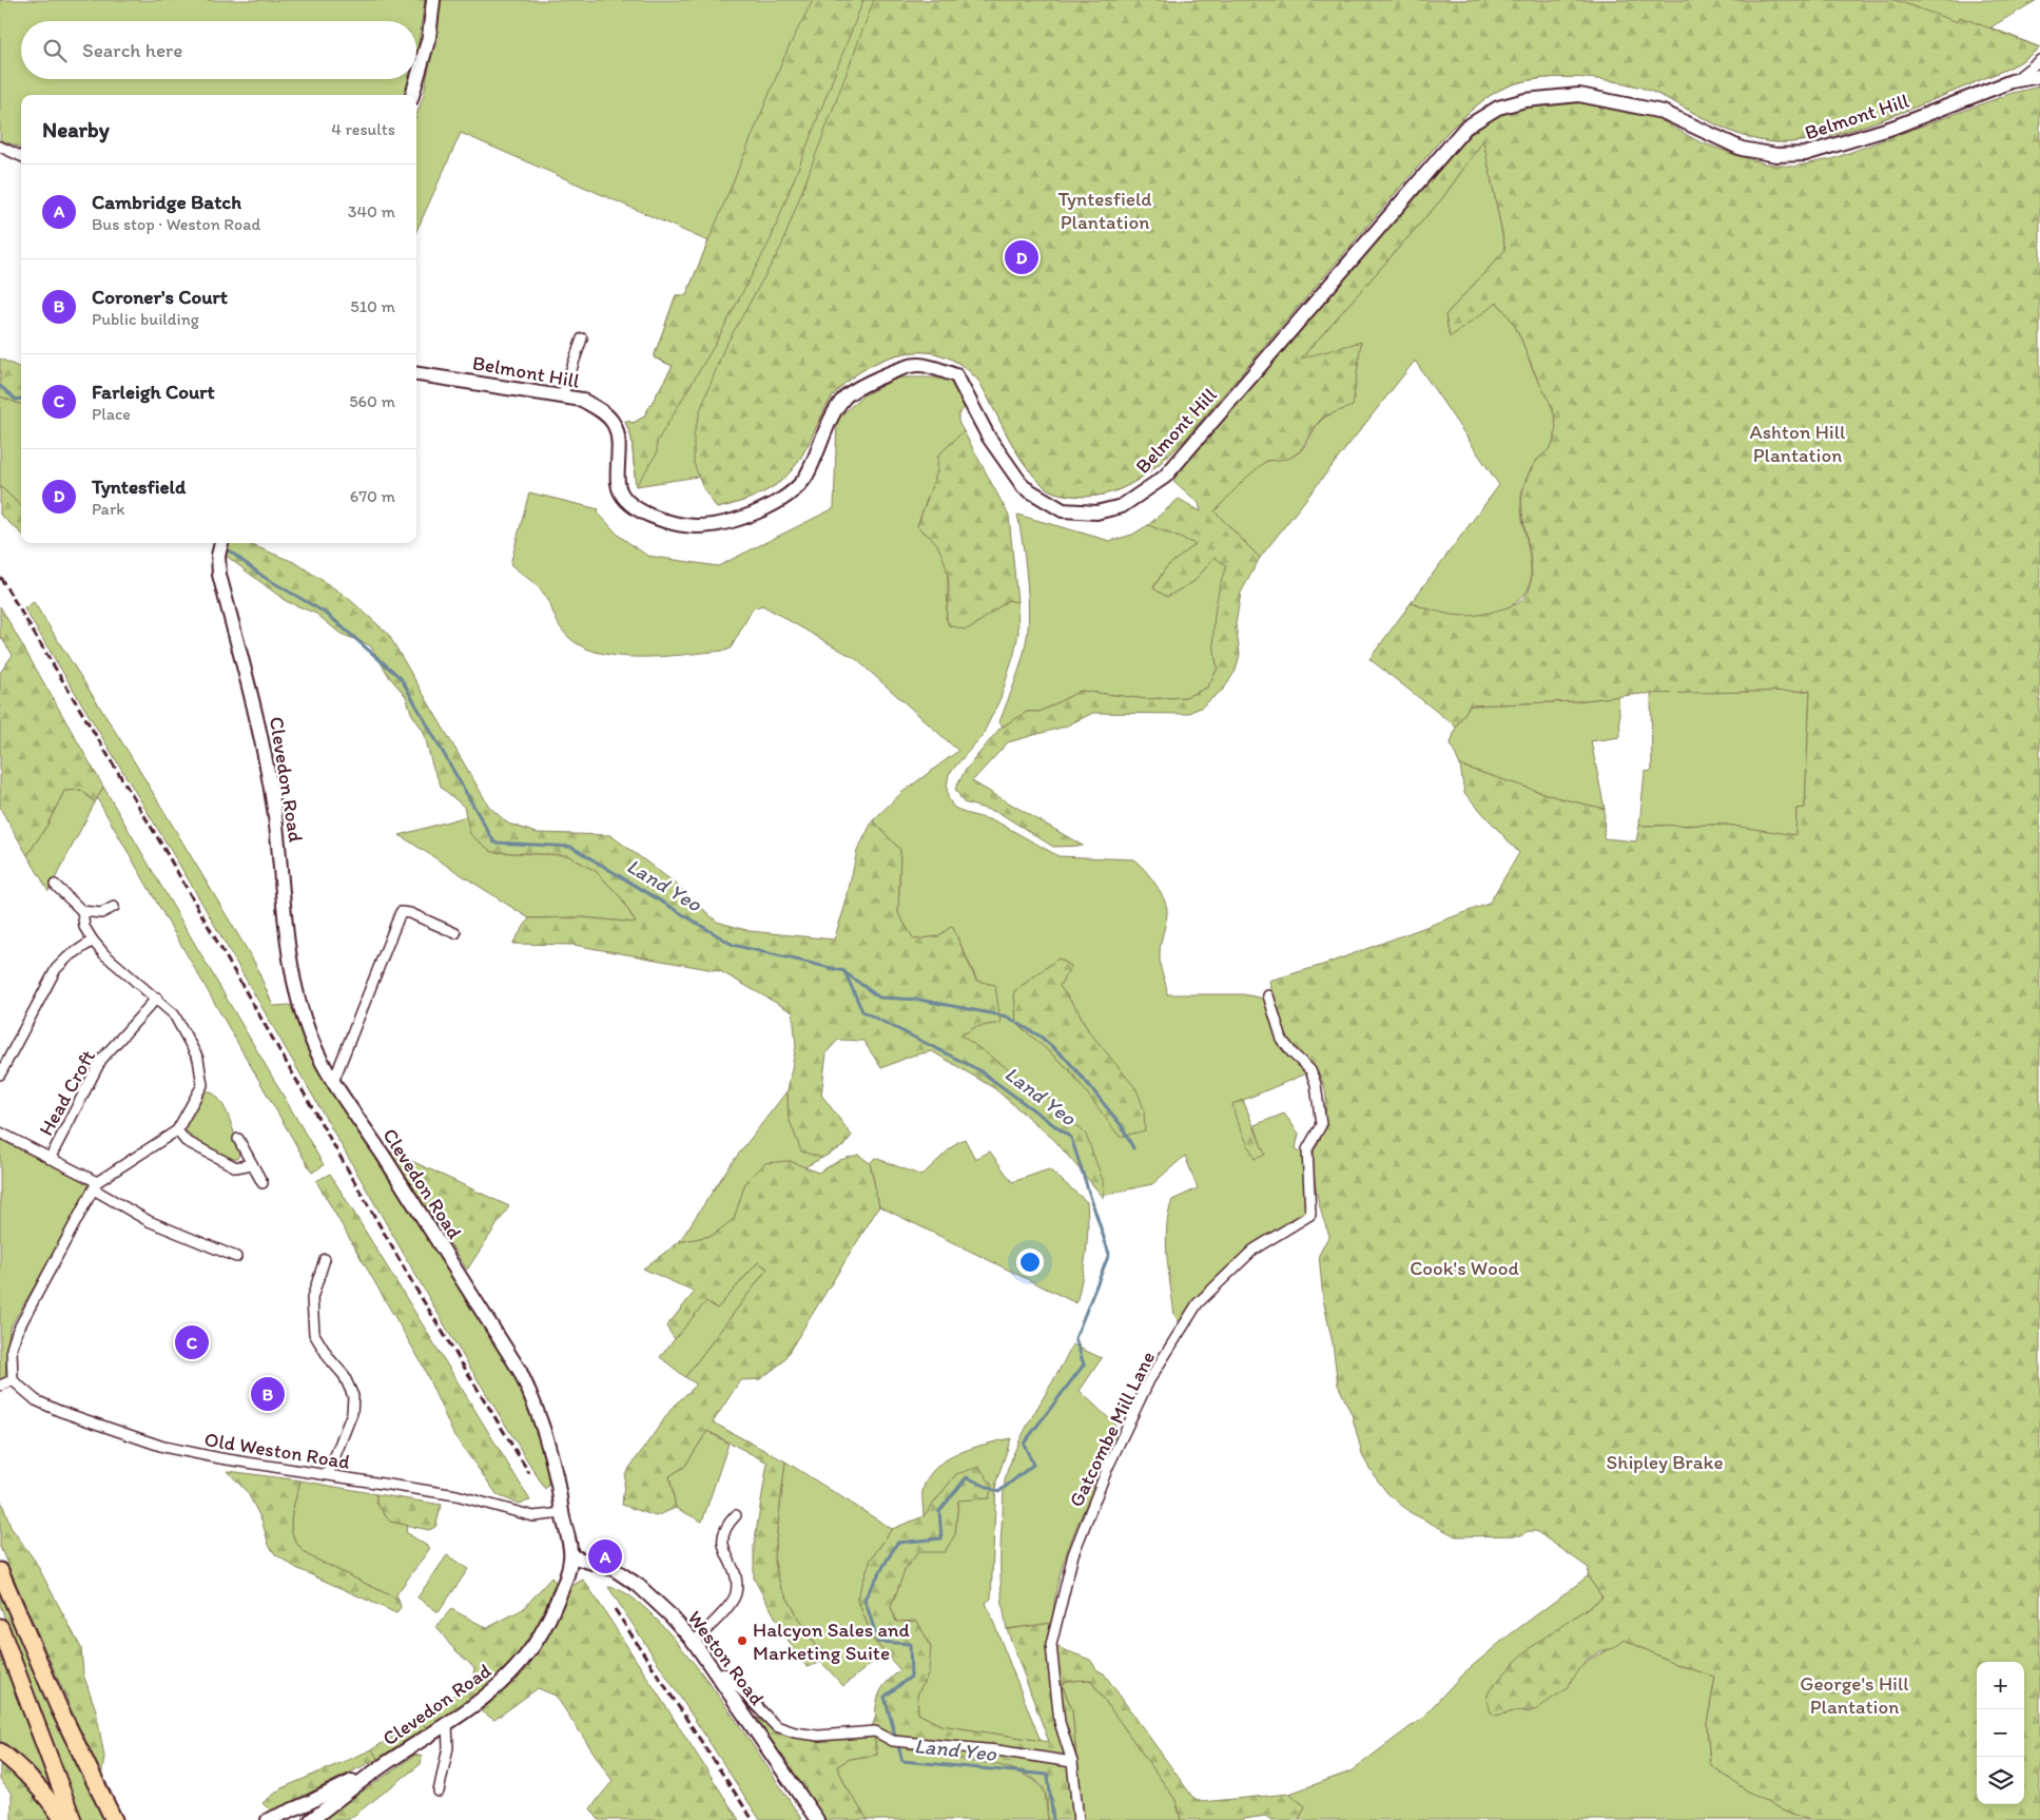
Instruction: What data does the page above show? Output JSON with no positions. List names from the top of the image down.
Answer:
{
  "streets": {
    "main road": ["Belmont Hill", "Clevedon Road", "Weston Road"],
    "street": ["Head Croft", "Gatcombe Mill Lane", "Old Weston Road"]
  },
  "crossings": [
    ["Clevedon Road", "Old Weston Road"],
    ["Clevedon Road", "Weston Road"]
  ],
  "water": ["Land Yeo"],
  "parks": [
    "Tyntesfield Plantation",
    "Ashton Hill Plantation",
    "Cook's Wood",
    "Shipley Brake",
    "George's Hill Plantation"
  ],
  "places": ["Halcyon Sales and Marketing Suite"],
  "page": {
    "search": "Search here",
    "heading": ["Nearby", "4 results"],
    "list": [
      {
        "mark": "A",
        "name": "Cambridge Batch",
        "note": "Bus stop · Weston Road",
        "value": "340 m"
      },
      {
        "mark": "B",
        "name": "Coroner's Court",
        "note": "Public building",
        "value": "510 m"
      },
      {
        "mark": "C",
        "name": "Farleigh Court",
        "note": "Place",
        "value": "560 m"
      },
      {
        "mark": "D",
        "name": "Tyntesfield",
        "note": "Park",
        "value": "670 m"
      }
    ],
    "pins": [
      "D",
      "C",
      "B",
      "A"
    ],
    "map_buttons": ["+", "−"]
  }
}
